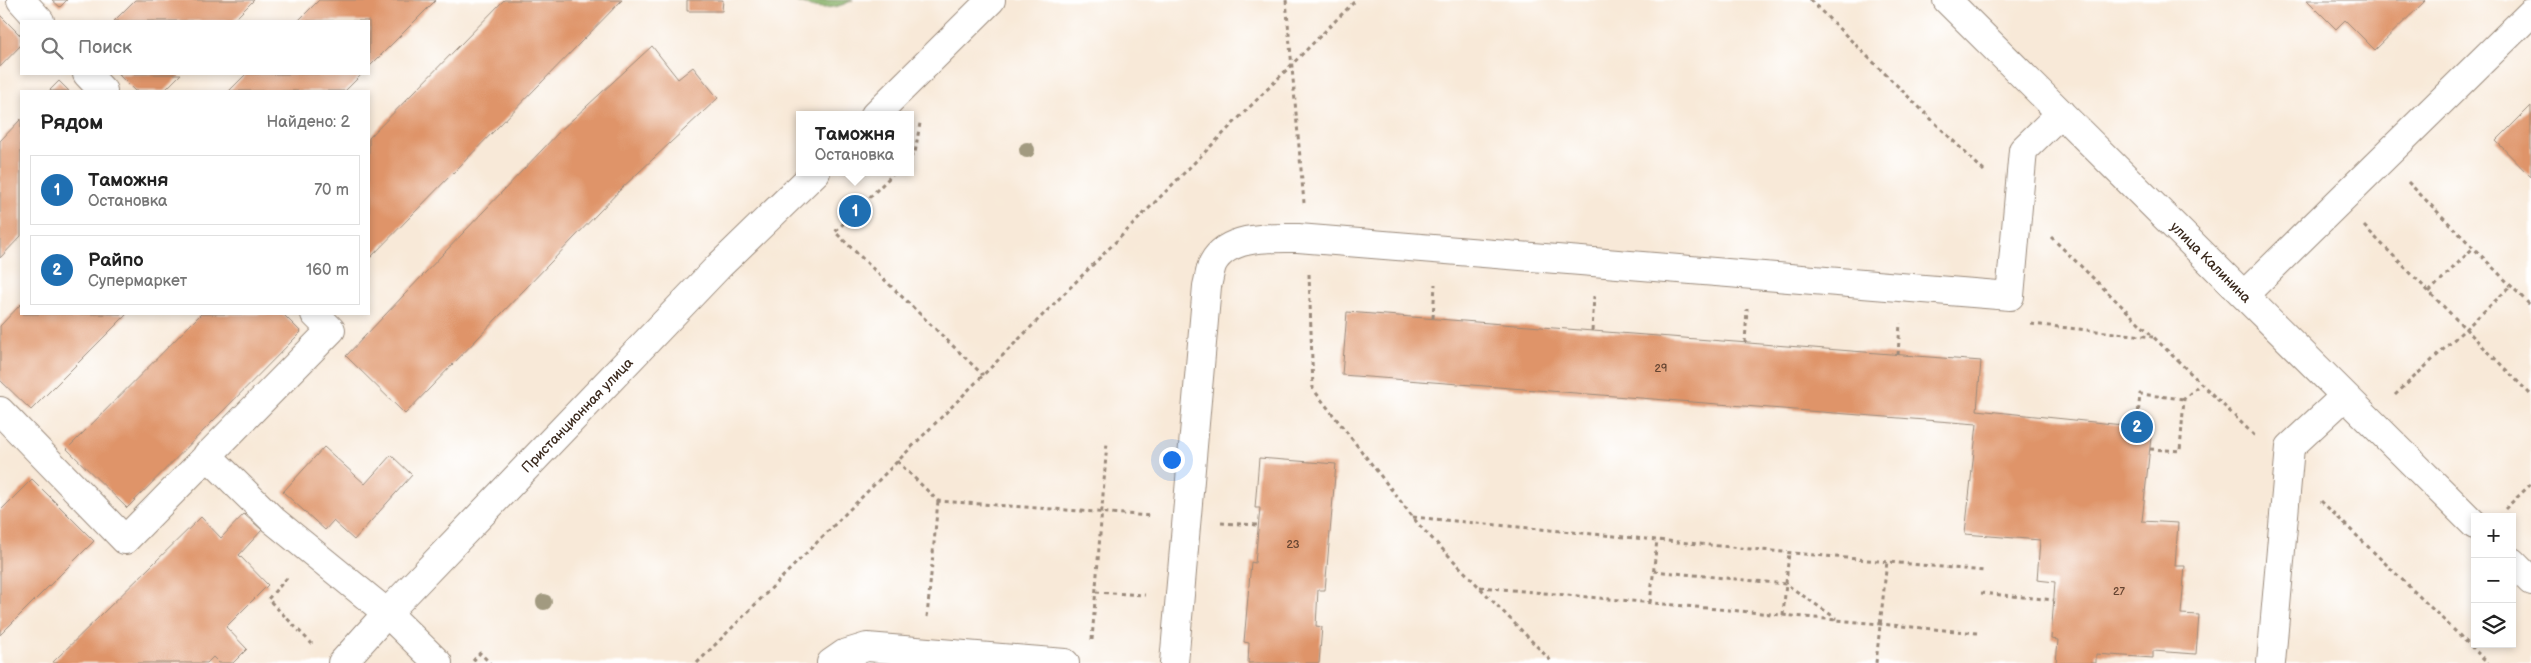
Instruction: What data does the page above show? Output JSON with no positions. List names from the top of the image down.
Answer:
{
  "streets": {
    "street": ["улица Калинина", "Пристанционная улица"]
  },
  "house_numbers": ["29", "23", "27"],
  "page": {
    "search": "Поиск",
    "heading": ["Рядом", "Найдено: 2"],
    "popup": ["Таможня", "Остановка"],
    "list": [
      {
        "mark": "1",
        "name": "Таможня",
        "note": "Остановка",
        "value": "70 m"
      },
      {
        "mark": "2",
        "name": "Райпо",
        "note": "Супермаркет",
        "value": "160 m"
      }
    ],
    "pins": ["1", "2"],
    "map_buttons": ["+", "−"]
  }
}
